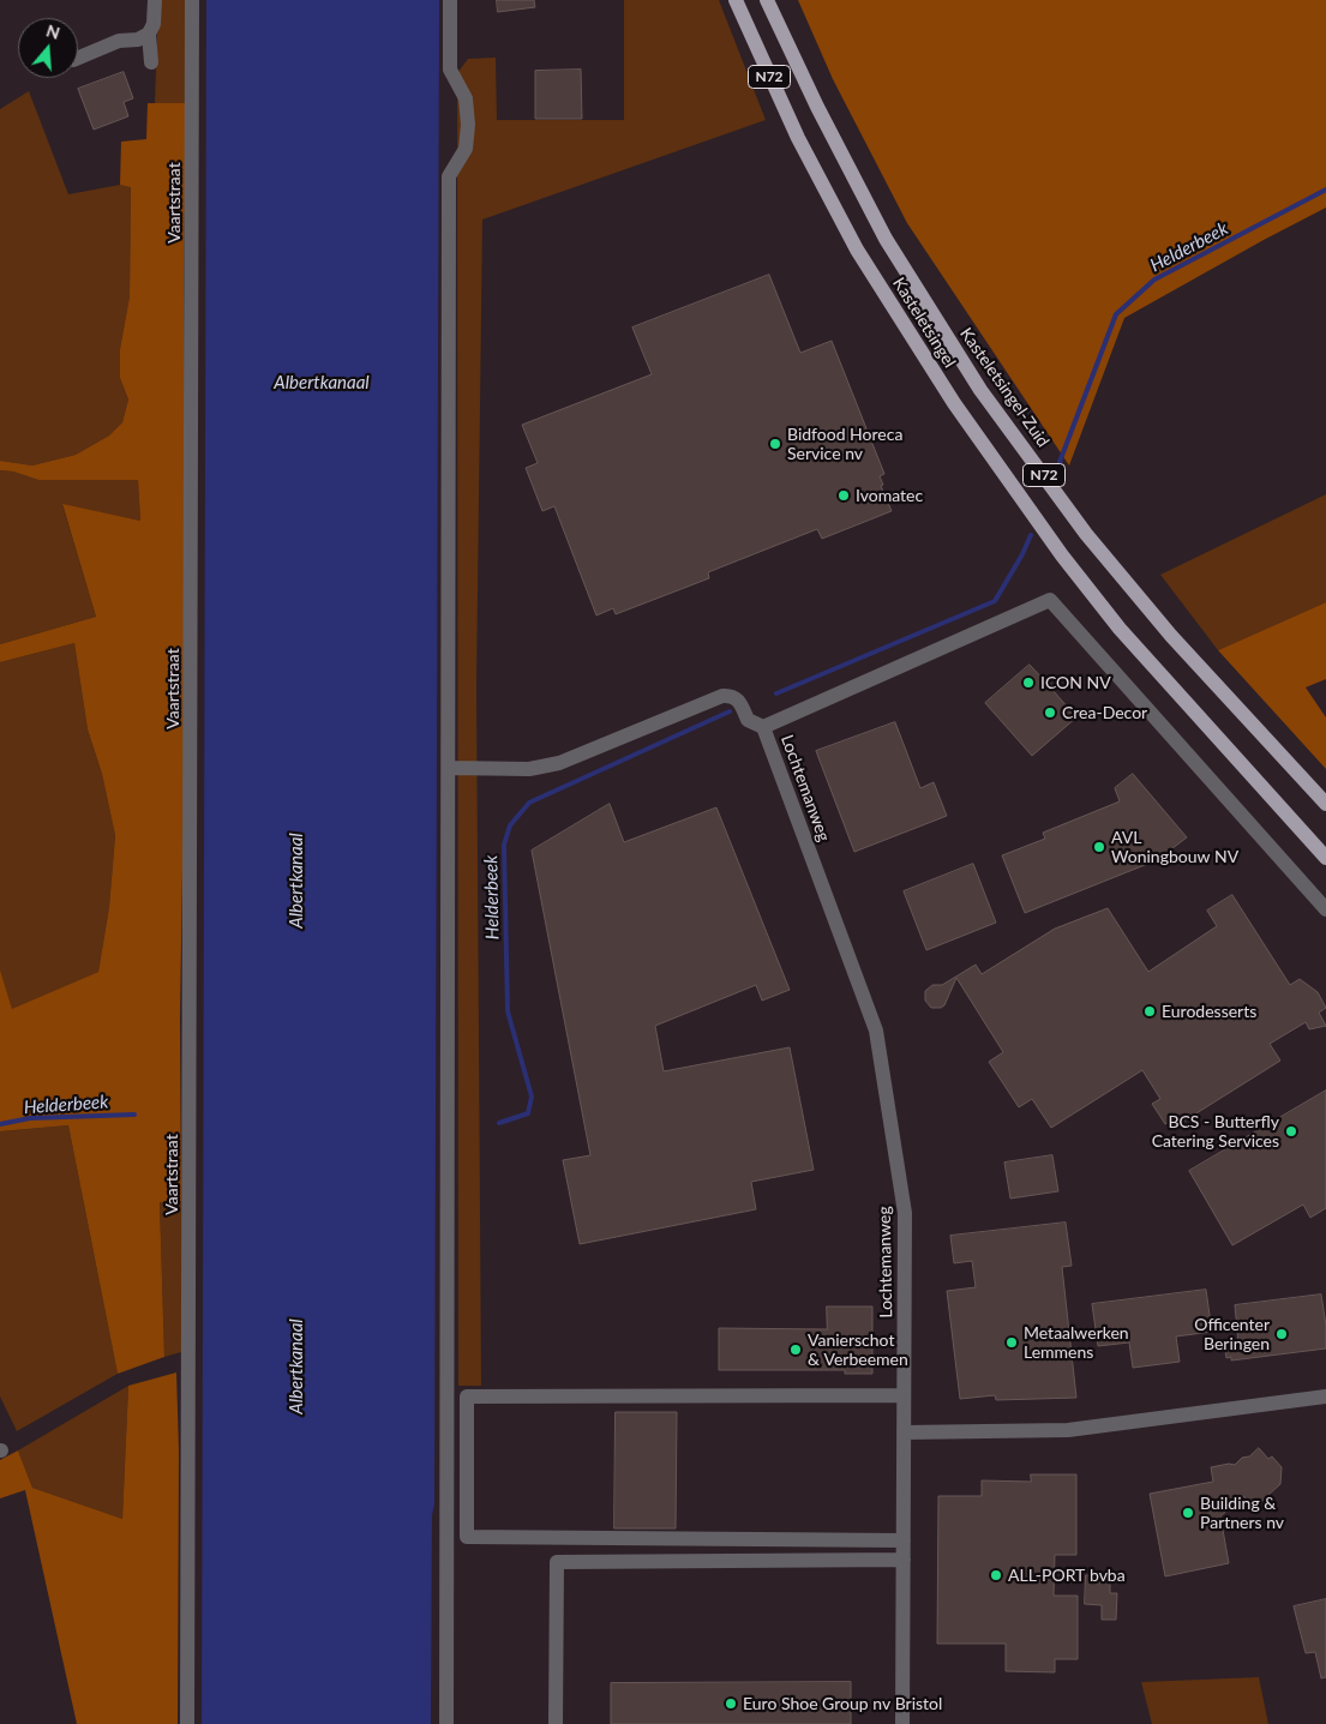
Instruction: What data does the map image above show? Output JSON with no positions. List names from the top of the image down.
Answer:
{
  "streets": {
    "main road": ["N72", "Kasteletsingel", "Kasteletsingel-Zuid"],
    "street": ["Vaartstraat", "Lochtemanweg"]
  },
  "water": ["Helderbeek", "Albertkanaal"],
  "places": [
    "Bidfood Horeca Service nv",
    "Ivomatec",
    "ICON NV",
    "Crea-Decor",
    "AVL Woningbouw NV",
    "Eurodesserts",
    "BCS - Butterfly Catering Services",
    "Officenter Beringen",
    "Metaalwerken Lemmens",
    "Vanierschot & Verbeemen",
    "Building & Partners nv",
    "ALL-PORT bvba",
    "Euro Shoe Group nv Bristol"
  ],
  "north": "top"
}
